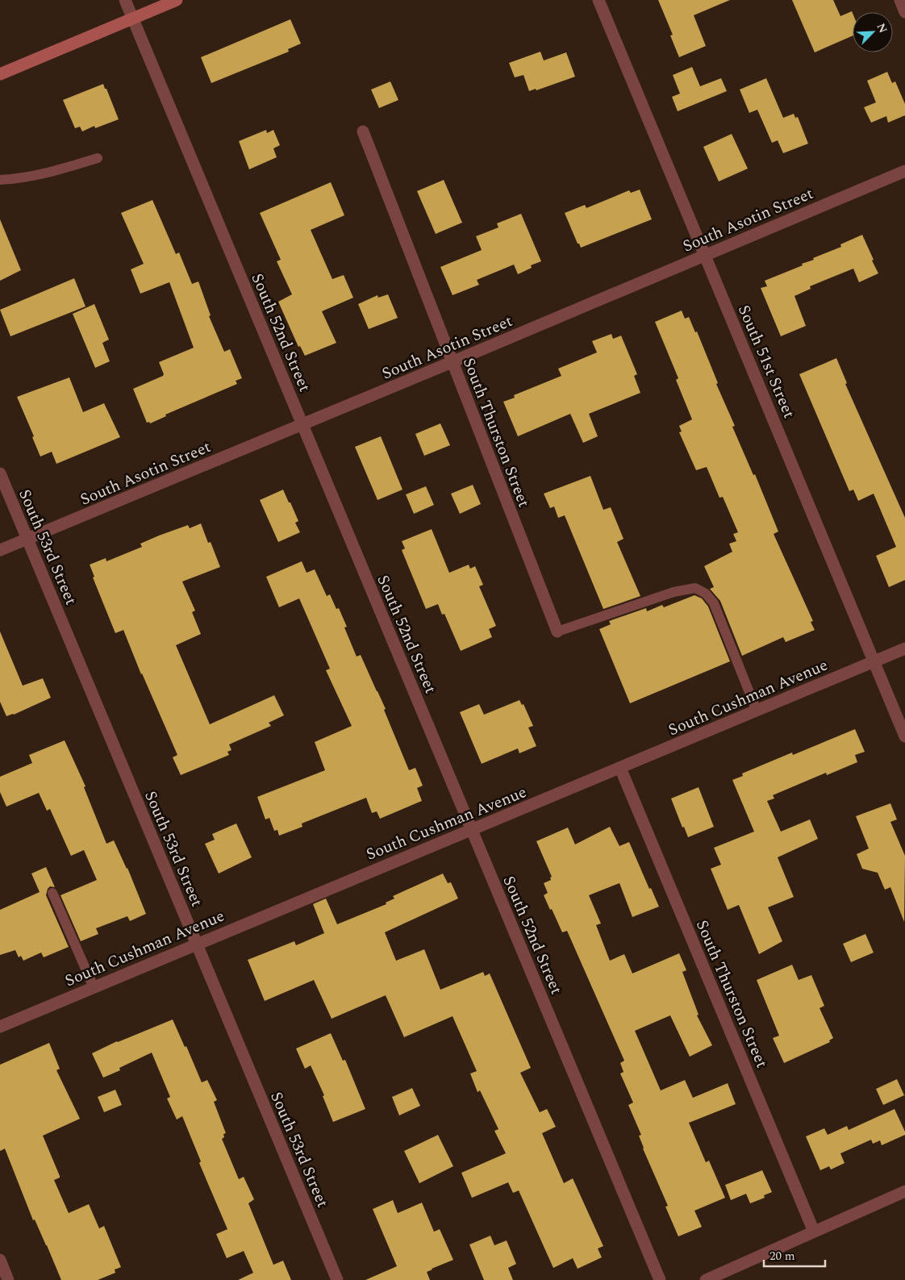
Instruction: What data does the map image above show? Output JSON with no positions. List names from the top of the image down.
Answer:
{
  "streets": {
    "street": [
      "South Asotin Street",
      "South 52nd Street",
      "South 51st Street",
      "South Thurston Street",
      "South 53rd Street",
      "South Cushman Avenue"
    ]
  },
  "crossings": [
    ["South Asotin Street", "South 52nd Street"],
    ["South Asotin Street", "South 51st Street"],
    ["South Asotin Street", "South Thurston Street"],
    ["South Asotin Street", "South 53rd Street"],
    ["South 52nd Street", "South Cushman Avenue"],
    ["South 51st Street", "South Cushman Avenue"],
    ["South Thurston Street", "South Cushman Avenue"],
    ["South 53rd Street", "South Cushman Avenue"]
  ],
  "scale_bar": "20 m",
  "north": "top right"
}
